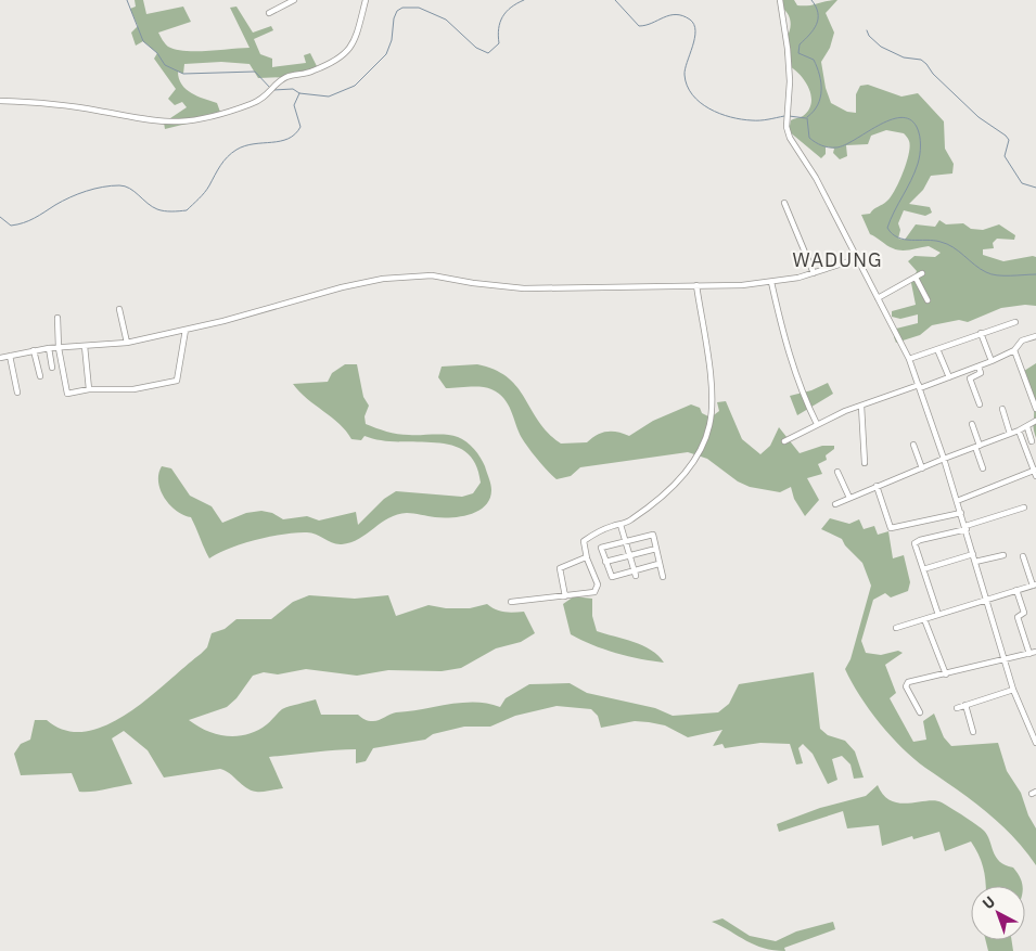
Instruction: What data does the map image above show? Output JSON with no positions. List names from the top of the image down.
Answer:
{
  "districts": ["WADUNG"],
  "north": "top left"
}
